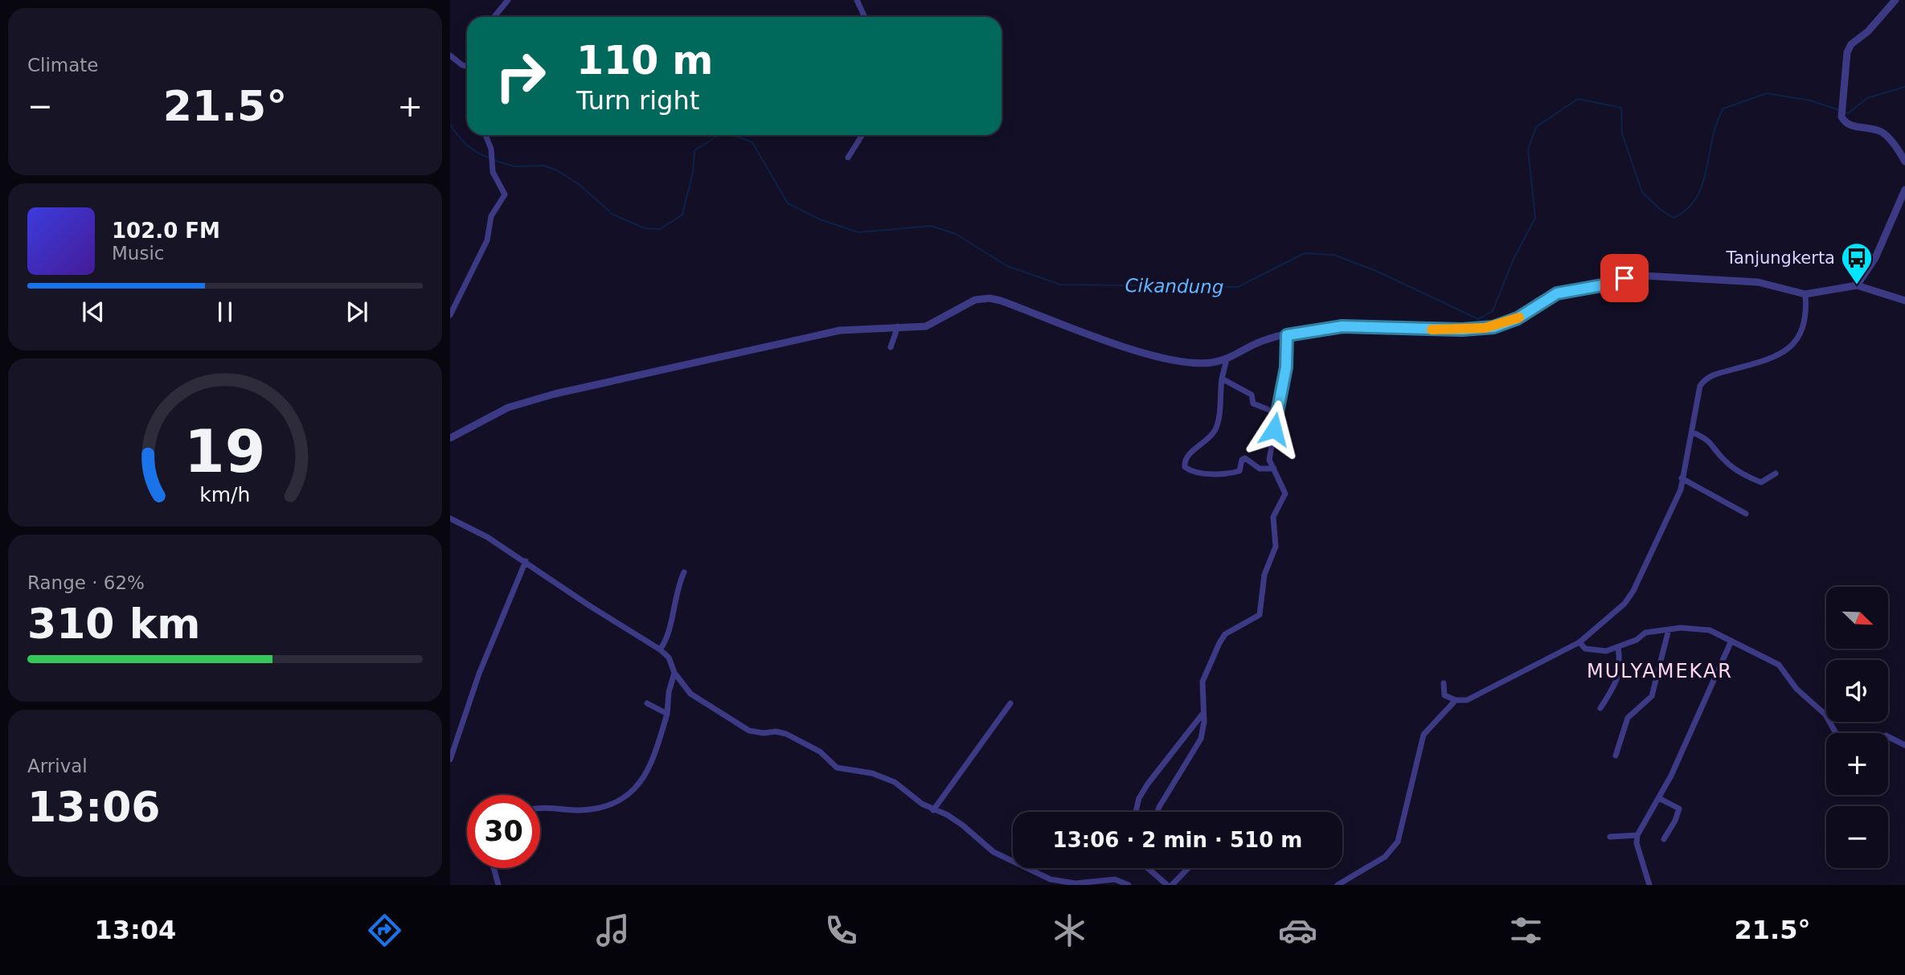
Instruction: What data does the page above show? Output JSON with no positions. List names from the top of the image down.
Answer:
{
  "districts": ["MULYAMEKAR"],
  "water": ["Cikandung"],
  "places": {
    "bus stop": ["Tanjungkerta"]
  },
  "north": "bottom right",
  "page": {
    "tile": [
      "Climate",
      ["Range · 62%", "310 km"],
      ["Arrival", "13:06"]
    ],
    "turn": ["110 m", "Turn right"],
    "heat": ["−", "21.5°", "+"],
    "song": ["102.0 FM", "Music"],
    "map_buttons": ["+", "−"],
    "limit": "30",
    "trip": "13:06 · 2 min · 510 m",
    "tabs": ["13:04", "21.5°"],
    "gauge": ["19", "km/h"]
  }
}
